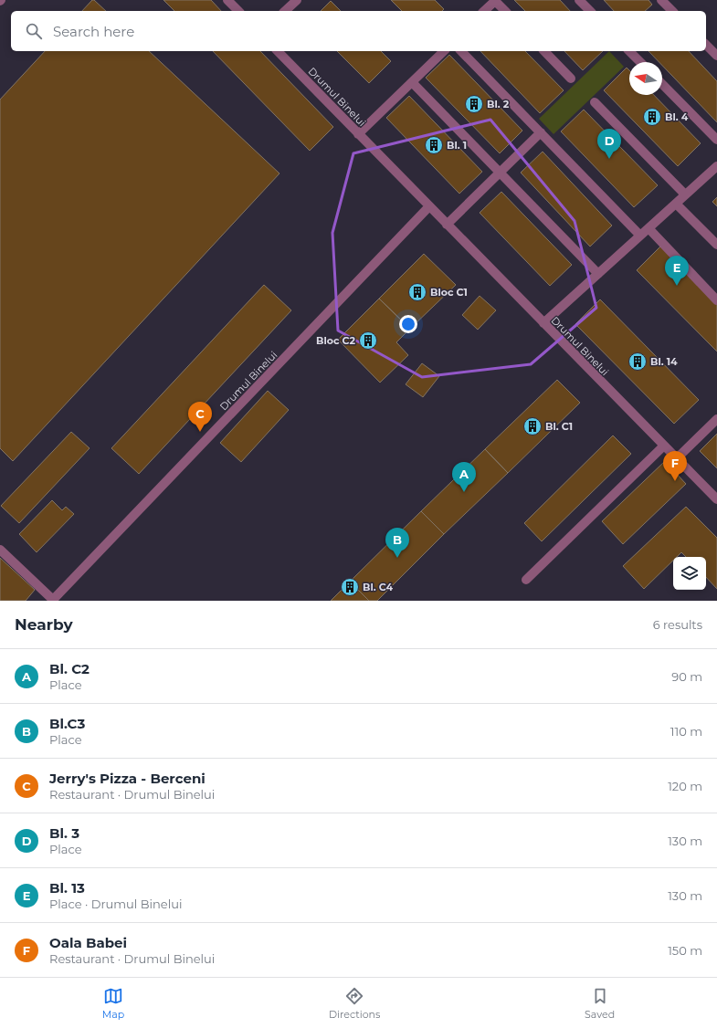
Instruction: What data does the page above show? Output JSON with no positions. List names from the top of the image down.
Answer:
{
  "streets": {
    "street": ["Drumul Binelui"]
  },
  "places": {
    "building": [
      "Bl. 2",
      "Bl. 4",
      "Bl. 1",
      "Bloc C1",
      "Bloc C2",
      "Bl. 14",
      "Bl. C1",
      "Bl. C4"
    ]
  },
  "north": "left",
  "page": {
    "search": "Search here",
    "pins": [
      "D",
      "E",
      "C",
      "F",
      "A",
      "B"
    ],
    "heading": ["Nearby", "6 results"],
    "list": [
      {
        "mark": "A",
        "name": "Bl. C2",
        "note": "Place",
        "value": "90 m"
      },
      {
        "mark": "B",
        "name": "Bl.C3",
        "note": "Place",
        "value": "110 m"
      },
      {
        "mark": "C",
        "name": "Jerry's Pizza - Berceni",
        "note": "Restaurant · Drumul Binelui",
        "value": "120 m"
      },
      {
        "mark": "D",
        "name": "Bl. 3",
        "note": "Place",
        "value": "130 m"
      },
      {
        "mark": "E",
        "name": "Bl. 13",
        "note": "Place · Drumul Binelui",
        "value": "130 m"
      },
      {
        "mark": "F",
        "name": "Oala Babei",
        "note": "Restaurant · Drumul Binelui",
        "value": "150 m"
      }
    ],
    "nav": ["Map", "Directions", "Saved"]
  }
}
